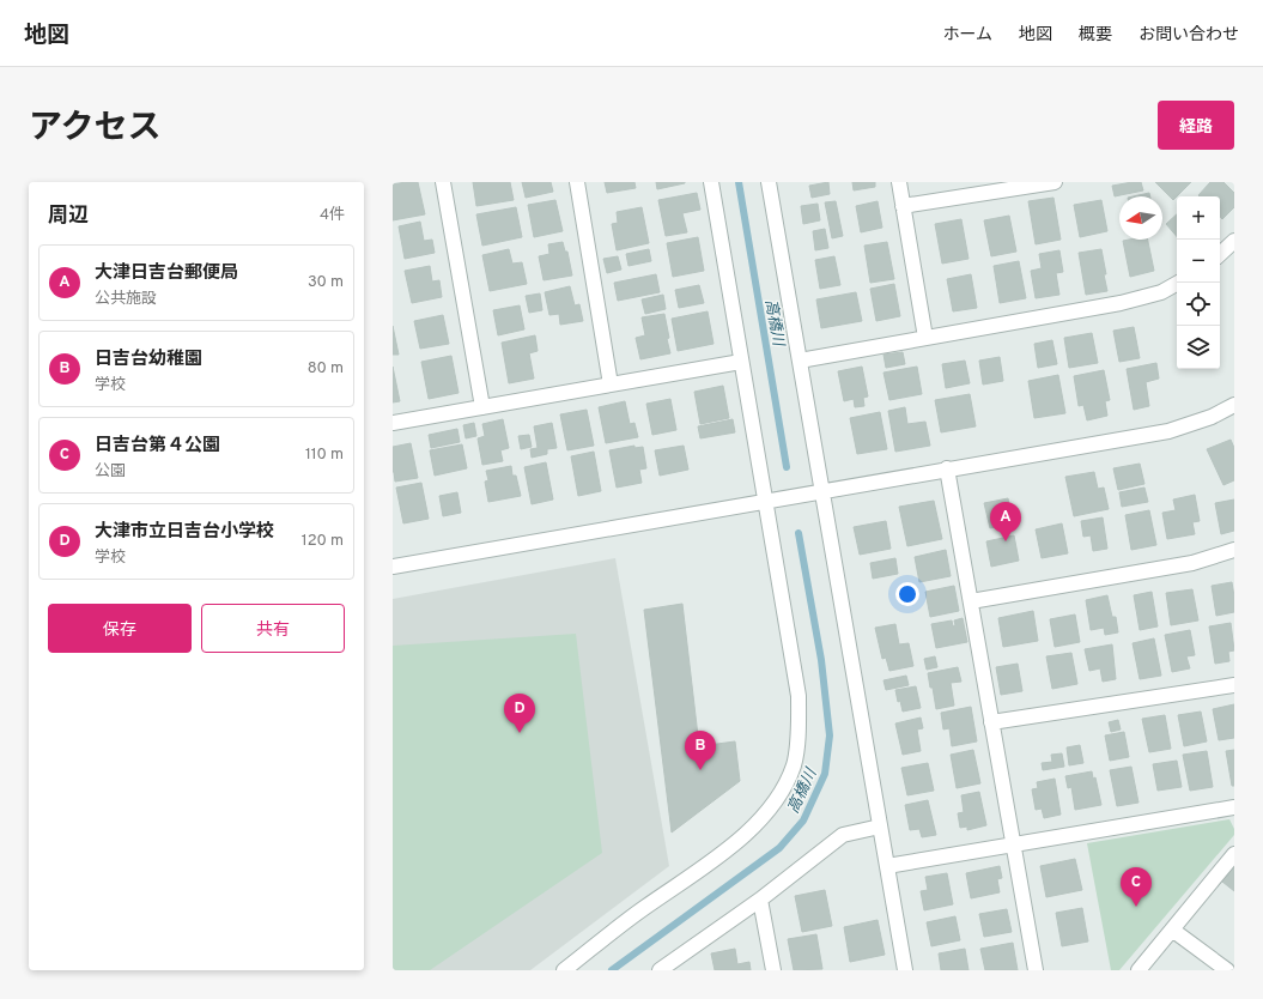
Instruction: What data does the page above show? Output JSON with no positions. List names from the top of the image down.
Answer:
{
  "water": ["高橋川"],
  "north": "left",
  "page": {
    "header": "地図",
    "nav": [
      "ホーム",
      "地図",
      "概要",
      "お問い合わせ"
    ],
    "title": "アクセス",
    "buttons": [
      "経路",
      ["保存", "共有"]
    ],
    "heading": ["周辺", "4件"],
    "map_buttons": ["+", "−"],
    "list": [
      {
        "mark": "A",
        "name": "大津日吉台郵便局",
        "note": "公共施設",
        "value": "30 m"
      },
      {
        "mark": "B",
        "name": "日吉台幼稚園",
        "note": "学校",
        "value": "80 m"
      },
      {
        "mark": "C",
        "name": "日吉台第４公園",
        "note": "公園",
        "value": "110 m"
      },
      {
        "mark": "D",
        "name": "大津市立日吉台小学校",
        "note": "学校",
        "value": "120 m"
      }
    ],
    "pins": [
      "A",
      "D",
      "B",
      "C"
    ]
  }
}
